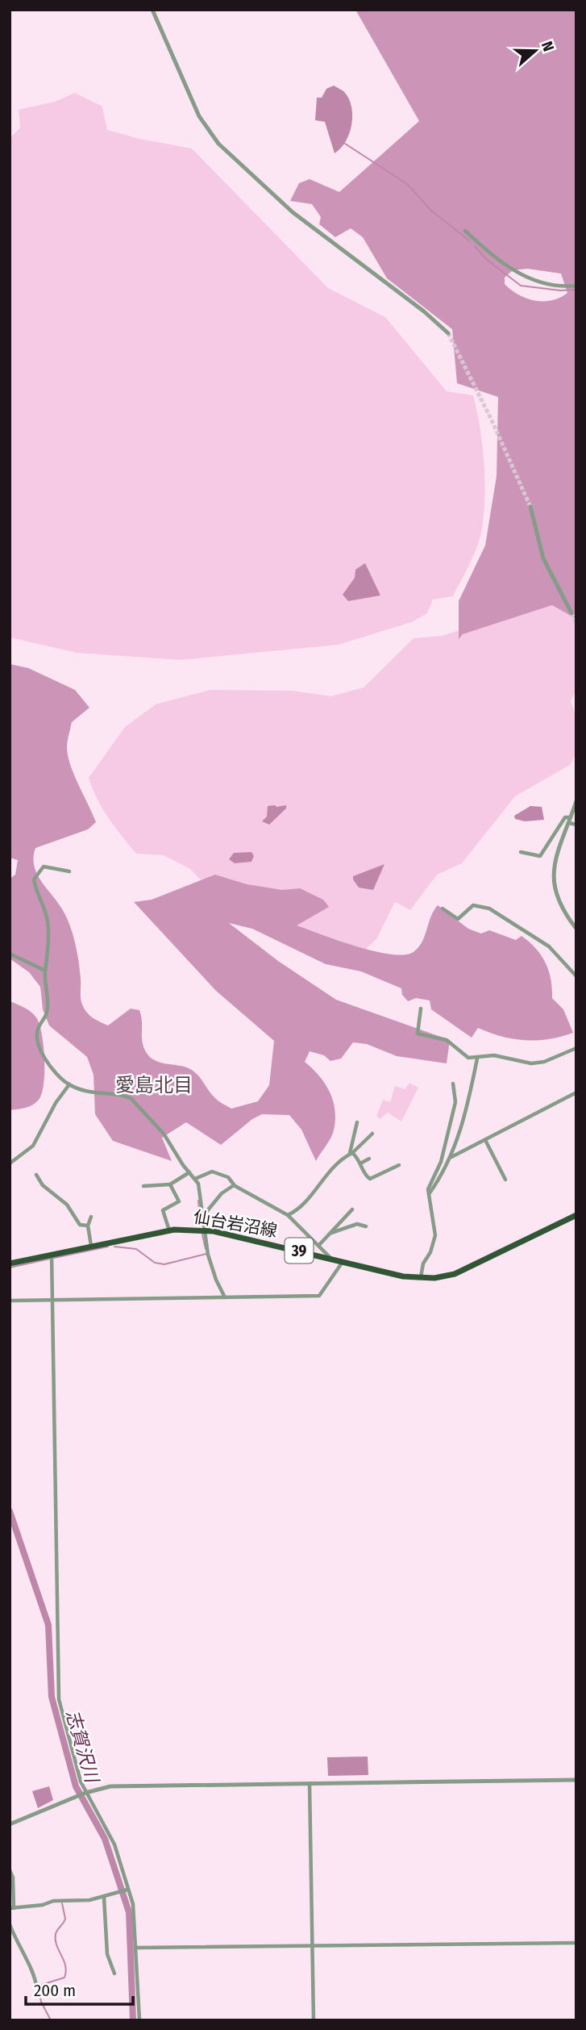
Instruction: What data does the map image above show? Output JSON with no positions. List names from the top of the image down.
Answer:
{
  "streets": {
    "main road": ["仙台岩沼線", "39"]
  },
  "districts": ["愛島北目"],
  "water": ["志賀沢川"],
  "scale_bar": "200 m",
  "north": "right"
}
